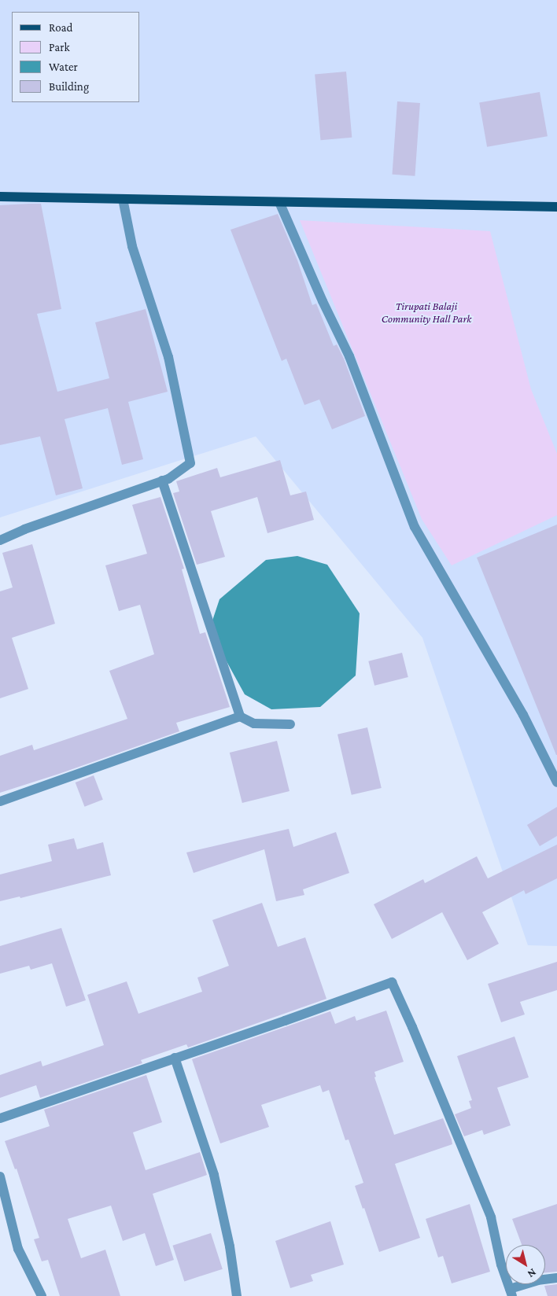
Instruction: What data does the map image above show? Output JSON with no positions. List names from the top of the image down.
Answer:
{
  "parks": ["Tirupati Balaji Community Hall Park"],
  "legend": [
    "Road",
    "Park",
    "Water",
    "Building"
  ],
  "north": "bottom right"
}
